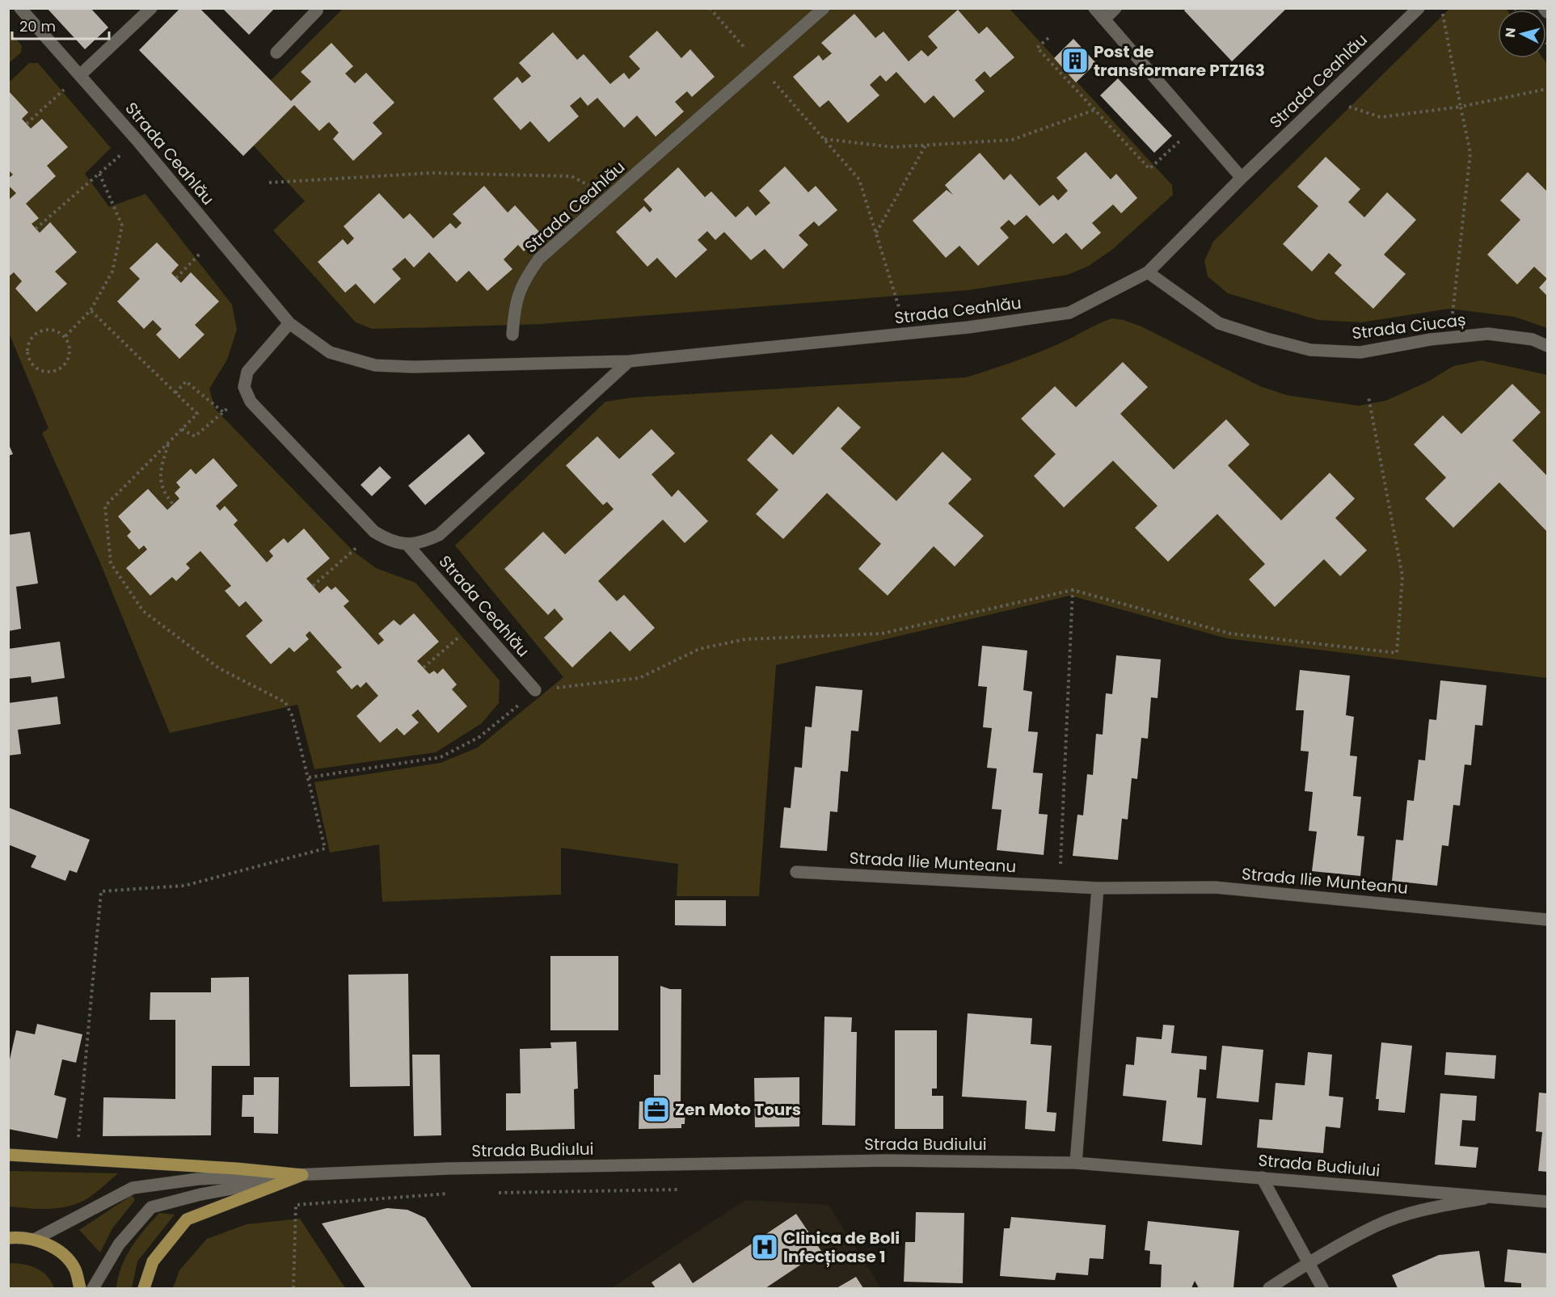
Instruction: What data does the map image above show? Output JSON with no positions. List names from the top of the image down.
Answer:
{
  "streets": {
    "street": [
      "Strada Ceahlău",
      "Strada Ciucaș",
      "Strada Ilie Munteanu",
      "Strada Budiului"
    ]
  },
  "crossings": [
    ["Strada Ceahlău", "Strada Ciucaș"]
  ],
  "places": {
    "building": ["Post de transformare PTZ163"],
    "office": ["Zen Moto Tours"],
    "hospital": ["Clinica de Boli Infecțioase 1"]
  },
  "scale_bar": "20 m",
  "north": "left"
}
